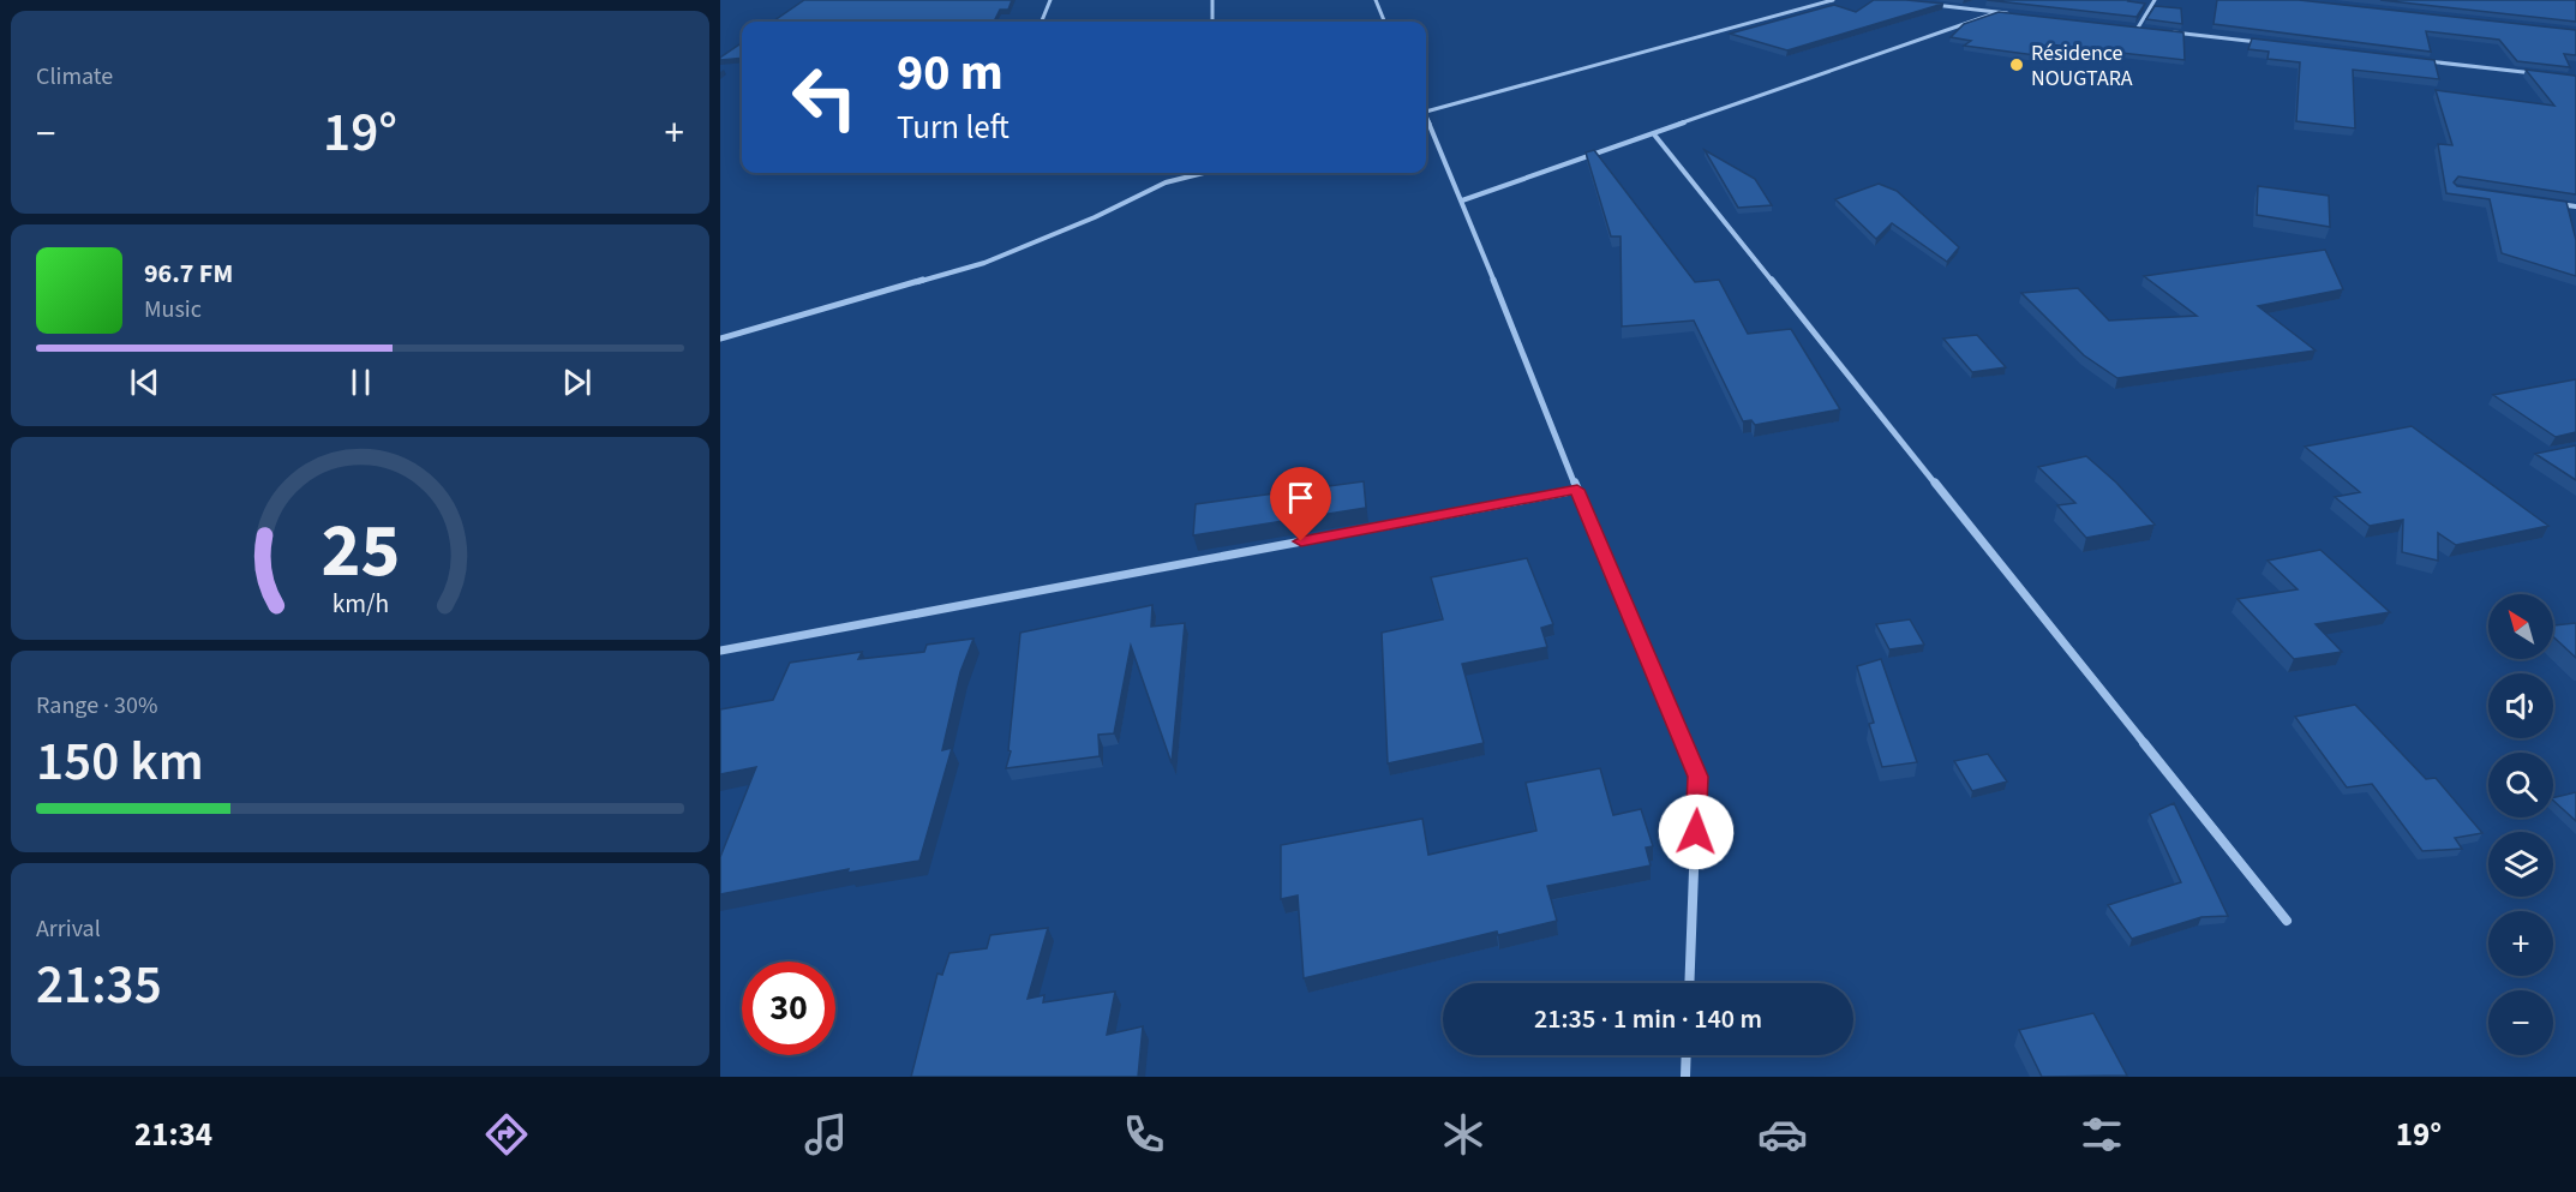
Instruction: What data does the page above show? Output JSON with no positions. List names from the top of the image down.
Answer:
{
  "places": ["Résidence NOUGTARA"],
  "north": "top left",
  "page": {
    "tile": [
      "Climate",
      ["Range · 30%", "150 km"],
      ["Arrival", "21:35"]
    ],
    "turn": ["90 m", "Turn left"],
    "heat": ["−", "19°", "+"],
    "song": ["96.7 FM", "Music"],
    "map_buttons": ["+", "−"],
    "limit": "30",
    "trip": "21:35 · 1 min · 140 m",
    "tabs": ["21:34", "19°"],
    "gauge": ["25", "km/h"]
  }
}
